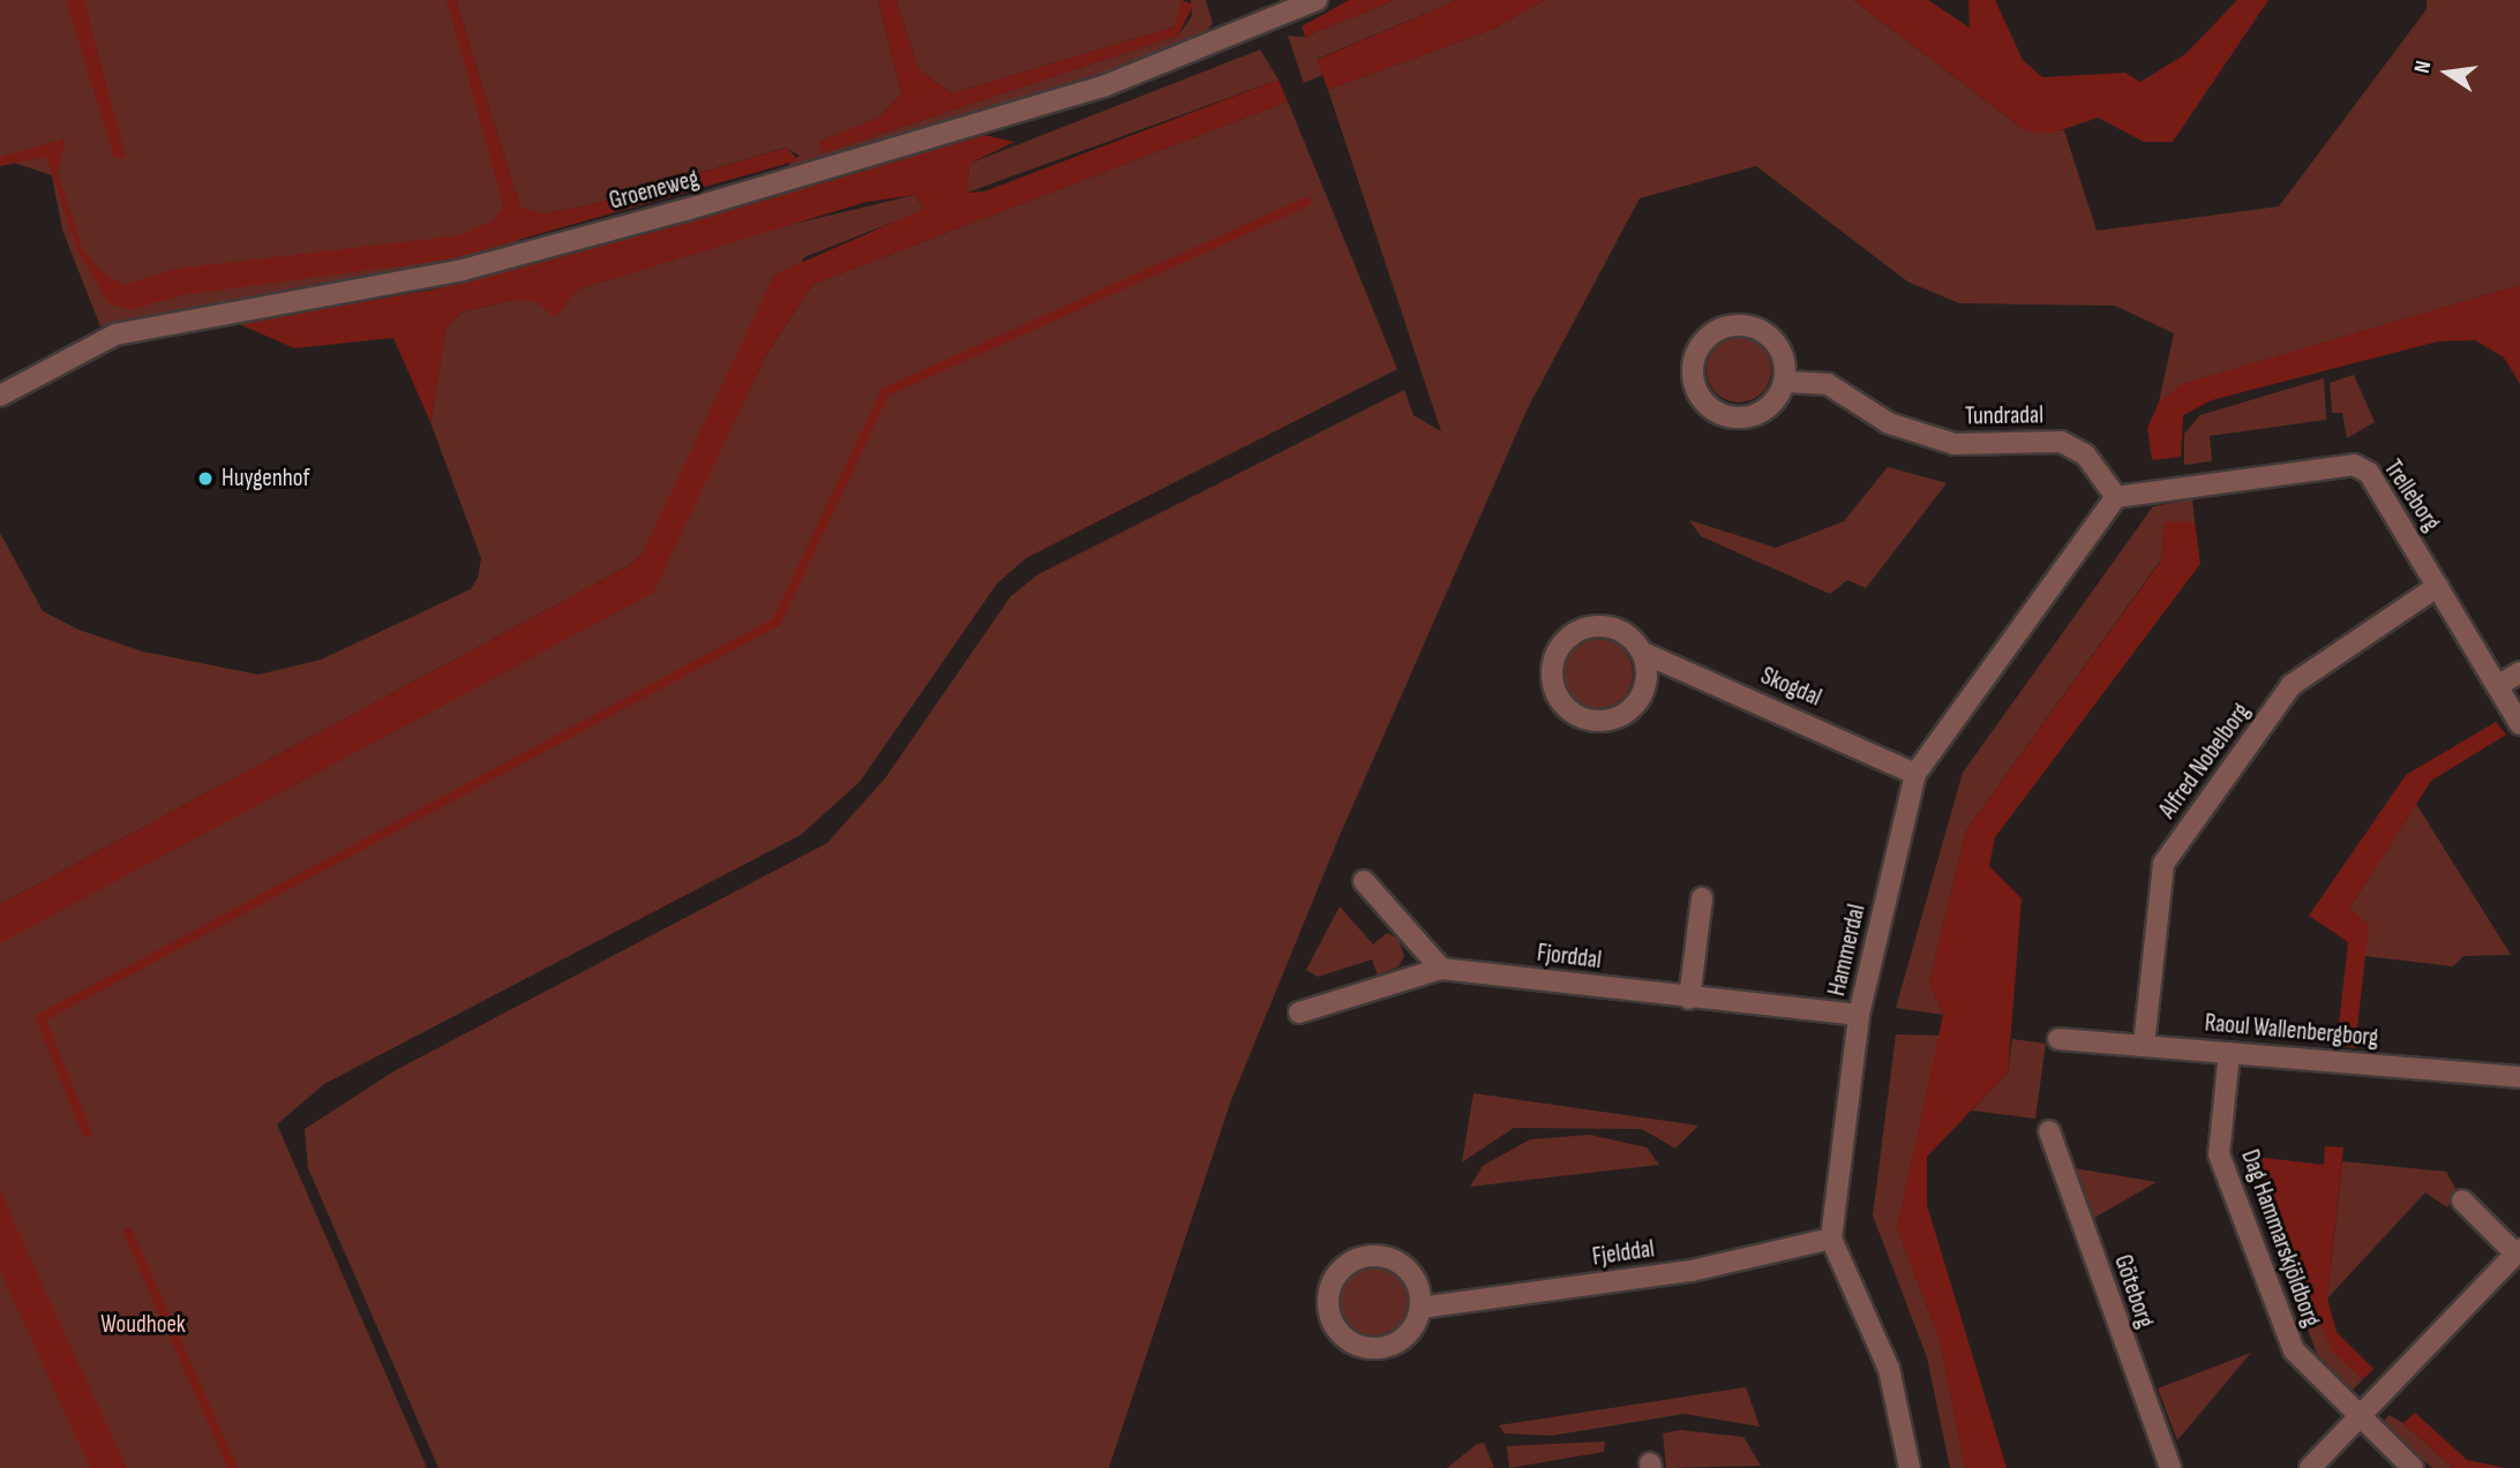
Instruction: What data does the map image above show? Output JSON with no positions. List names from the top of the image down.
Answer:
{
  "streets": {
    "street": [
      "Groeneweg",
      "Tundradal",
      "Trelleborg",
      "Skogdal",
      "Alfred Nobelborg",
      "Hammerdal",
      "Fjorddal",
      "Raoul Wallenbergborg",
      "Dag Hammarskjöldborg",
      "Fjelddal",
      "Göteborg"
    ]
  },
  "crossings": [
    ["Tundradal", "Trelleborg"],
    ["Tundradal", "Hammerdal"],
    ["Trelleborg", "Alfred Nobelborg"],
    ["Trelleborg", "Hammerdal"],
    ["Skogdal", "Hammerdal"],
    ["Alfred Nobelborg", "Raoul Wallenbergborg"],
    ["Hammerdal", "Fjorddal"],
    ["Hammerdal", "Fjelddal"],
    ["Raoul Wallenbergborg", "Dag Hammarskjöldborg"]
  ],
  "parks": ["Woudhoek"],
  "places": ["Huygenhof"],
  "north": "left"
}
